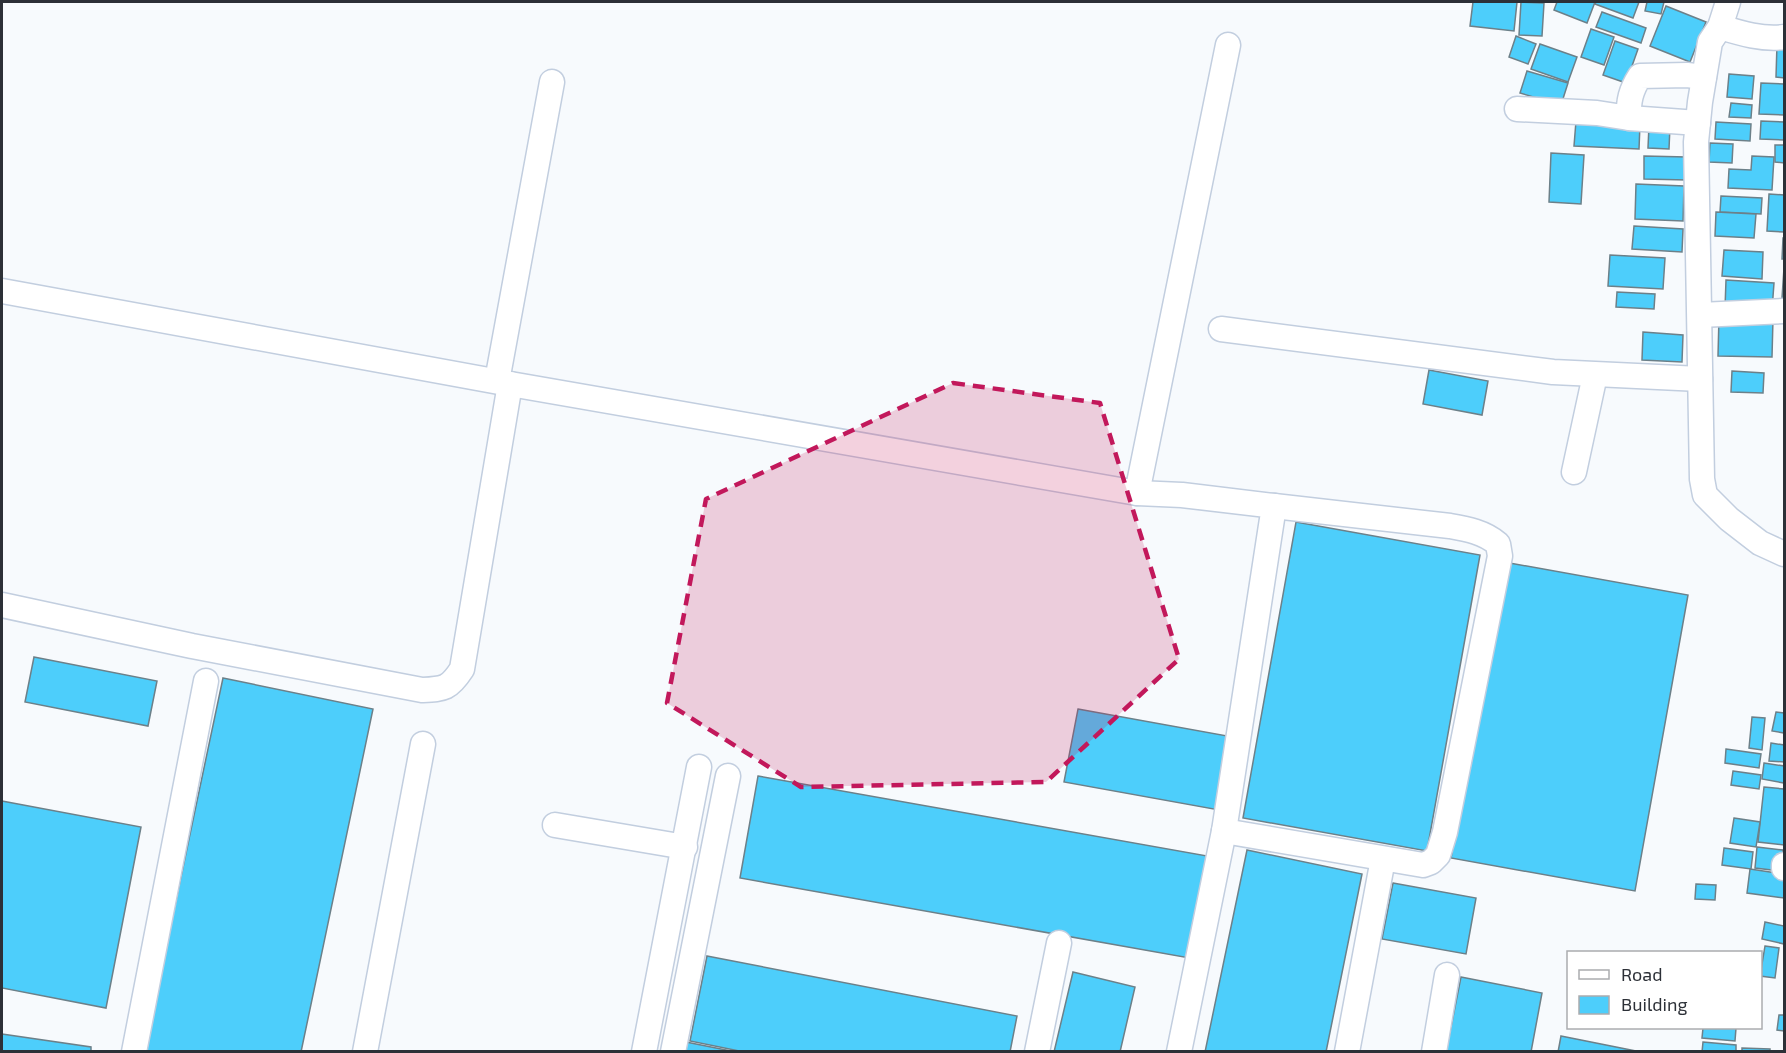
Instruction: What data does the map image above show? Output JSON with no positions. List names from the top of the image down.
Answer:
{
  "legend": ["Road", "Building"]
}
